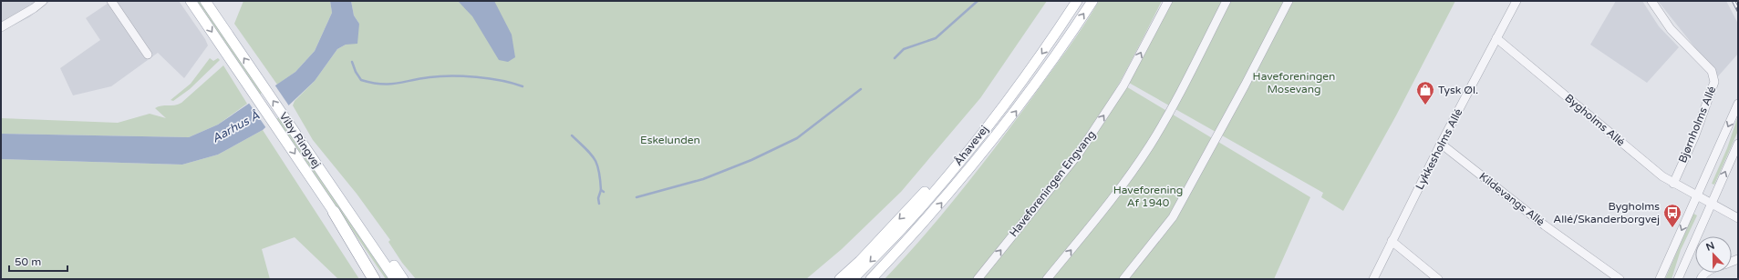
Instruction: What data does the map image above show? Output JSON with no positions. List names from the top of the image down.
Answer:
{
  "streets": {
    "main road": ["Viby Ringvej", "Åhavevej"],
    "street": [
      "Bygholms Allé",
      "Bjørnholms Allé",
      "Lykkesholms Allé",
      "Haveforeningen Engvang",
      "Kildevangs Allé"
    ]
  },
  "crossings": [
    ["Bygholms Allé", "Bjørnholms Allé"],
    ["Bygholms Allé", "Lykkesholms Allé"],
    ["Lykkesholms Allé", "Kildevangs Allé"]
  ],
  "water": ["Aarhus Å"],
  "parks": ["Haveforeningen Mosevang", "Eskelunden", "Haveforening Af 1940"],
  "places": {
    "shop": ["Tysk Øl."],
    "bus stop": ["Bygholms Allé/Skanderborgvej"]
  },
  "scale_bar": "50 m",
  "north": "top"
}
